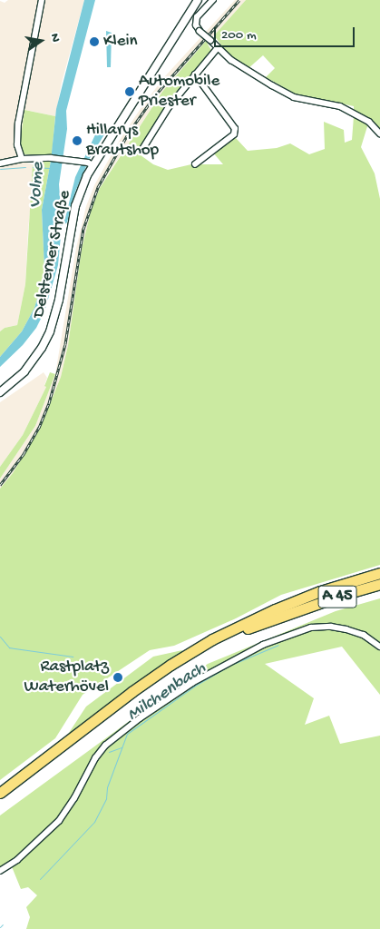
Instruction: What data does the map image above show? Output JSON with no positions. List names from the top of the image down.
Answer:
{
  "streets": {
    "highway": ["A 45"],
    "street": ["Delsterner Straße"]
  },
  "water": ["Volme", "Milchenbach"],
  "places": [
    "Klein",
    "Automobile Priester",
    "Hillarys Brautshop",
    "Rastplatz Waterhövel"
  ],
  "scale_bar": "200 m",
  "north": "right"
}
